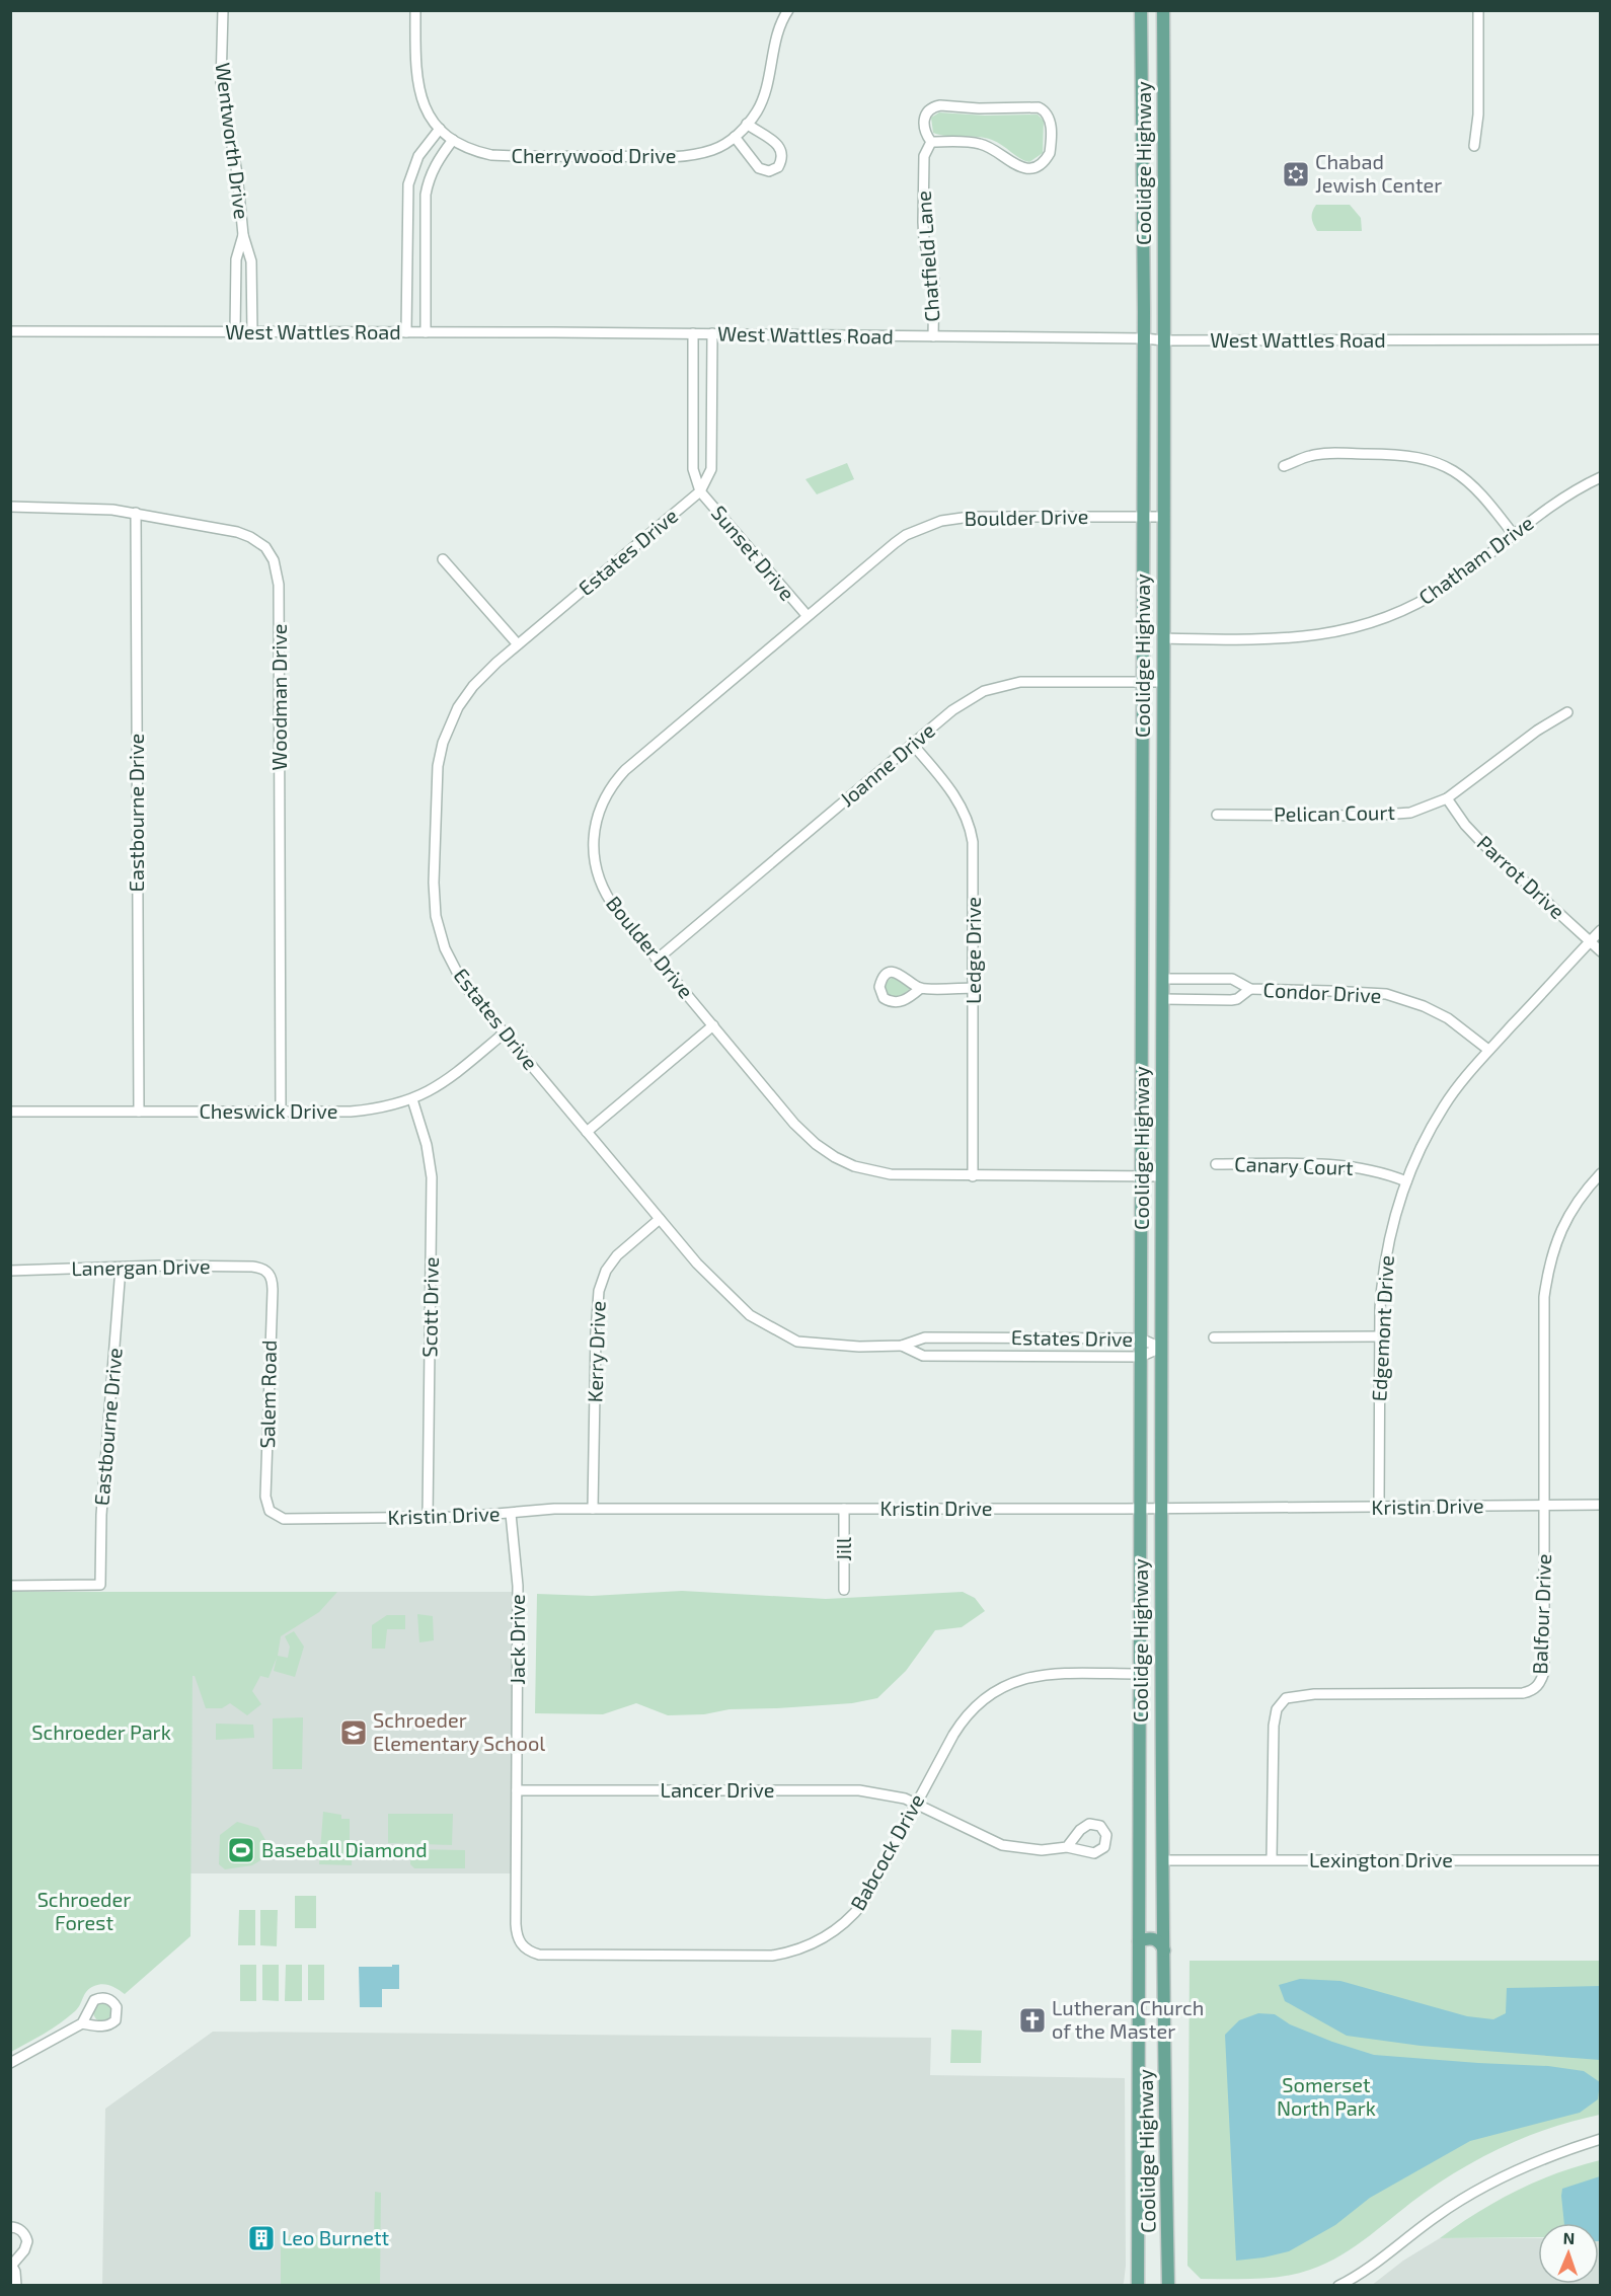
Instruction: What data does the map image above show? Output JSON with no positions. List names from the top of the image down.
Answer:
{
  "streets": {
    "main road": ["Coolidge Highway"],
    "street": [
      "Wentworth Drive",
      "Cherrywood Drive",
      "Chatfield Lane",
      "West Wattles Road",
      "Boulder Drive",
      "Estates Drive",
      "Sunset Drive",
      "Chatham Drive",
      "Woodman Drive",
      "Joanne Drive",
      "Eastbourne Drive",
      "Pelican Court",
      "Parrot Drive",
      "Ledge Drive",
      "Condor Drive",
      "Cheswick Drive",
      "Canary Court",
      "Lanergan Drive",
      "Scott Drive",
      "Edgemont Drive",
      "Kerry Drive",
      "Salem Road",
      "Kristin Drive",
      "Jill",
      "Balfour Drive",
      "Jack Drive",
      "Lancer Drive",
      "Babcock Drive",
      "Lexington Drive"
    ]
  },
  "crossings": [
    ["Wentworth Drive", "West Wattles Road"],
    ["Coolidge Highway", "West Wattles Road"],
    ["Coolidge Highway", "Boulder Drive"],
    ["Coolidge Highway", "Estates Drive"],
    ["Coolidge Highway", "Chatham Drive"],
    ["Coolidge Highway", "Joanne Drive"],
    ["Coolidge Highway", "Condor Drive"],
    ["Coolidge Highway", "Kristin Drive"],
    ["Coolidge Highway", "Babcock Drive"],
    ["Coolidge Highway", "Lexington Drive"],
    ["Chatfield Lane", "West Wattles Road"],
    ["West Wattles Road", "Estates Drive"],
    ["Boulder Drive", "Sunset Drive"],
    ["Boulder Drive", "Joanne Drive"],
    ["Boulder Drive", "Ledge Drive"],
    ["Estates Drive", "Sunset Drive"],
    ["Estates Drive", "Cheswick Drive"],
    ["Estates Drive", "Kerry Drive"],
    ["Woodman Drive", "Eastbourne Drive"],
    ["Woodman Drive", "Cheswick Drive"],
    ["Joanne Drive", "Ledge Drive"],
    ["Eastbourne Drive", "Cheswick Drive"],
    ["Eastbourne Drive", "Lanergan Drive"],
    ["Pelican Court", "Parrot Drive"],
    ["Parrot Drive", "Edgemont Drive"],
    ["Condor Drive", "Edgemont Drive"],
    ["Cheswick Drive", "Scott Drive"],
    ["Canary Court", "Edgemont Drive"],
    ["Lanergan Drive", "Salem Road"],
    ["Scott Drive", "Kristin Drive"],
    ["Edgemont Drive", "Kristin Drive"],
    ["Kerry Drive", "Kristin Drive"],
    ["Salem Road", "Kristin Drive"],
    ["Kristin Drive", "Jill"],
    ["Kristin Drive", "Balfour Drive"],
    ["Kristin Drive", "Jack Drive"],
    ["Balfour Drive", "Lexington Drive"],
    ["Jack Drive", "Lancer Drive"],
    ["Jack Drive", "Babcock Drive"],
    ["Lancer Drive", "Babcock Drive"]
  ],
  "parks": ["Schroeder Park", "Schroeder Forest", "Somerset North Park"],
  "places": {
    "synagogue": ["Chabad Jewish Center"],
    "school or university": ["Schroeder Elementary School"],
    "sports": ["Baseball Diamond"],
    "church": ["Lutheran Church of the Master"],
    "building": ["Leo Burnett"]
  },
  "north": "top"
}
